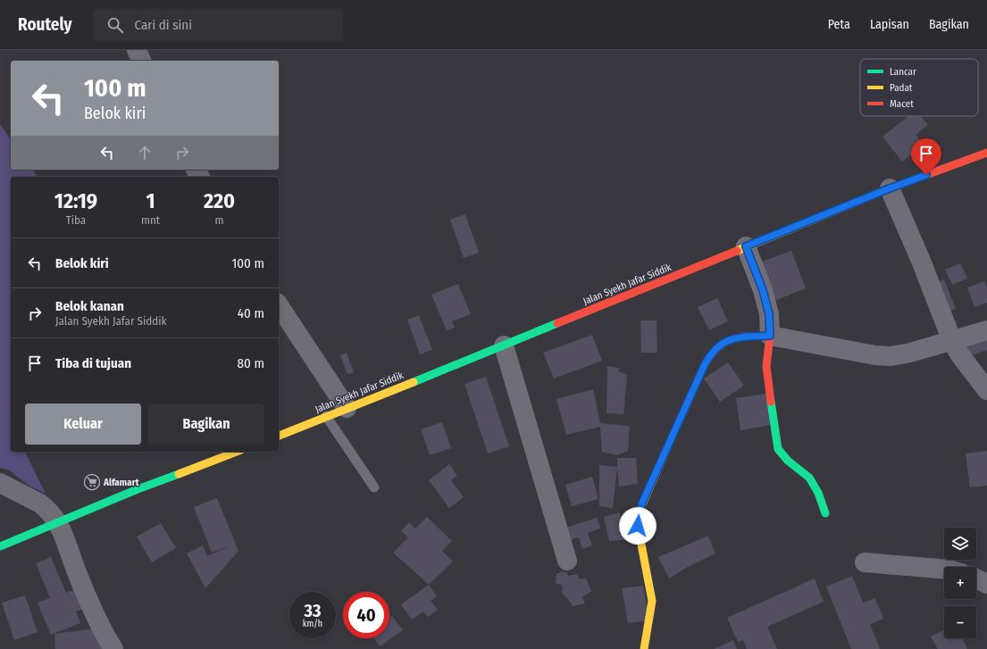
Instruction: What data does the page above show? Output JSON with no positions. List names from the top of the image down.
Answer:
{
  "streets": {
    "main road": ["Jalan Syekh Jafar Siddik"]
  },
  "places": {
    "supermarket": ["Alfamart"]
  },
  "legend": ["Lancar", "Padat", "Macet"],
  "page": {
    "header": "Routely",
    "search": "Cari di sini",
    "nav": ["Peta", "Lapisan", "Bagikan"],
    "turn": ["100 m", "Belok kiri"],
    "eta": [
      "12:19",
      "Tiba",
      "1",
      "mnt",
      "220",
      "m"
    ],
    "list": [
      {
        "name": "Belok kiri",
        "value": "100 m"
      },
      {
        "name": "Belok kanan",
        "note": "Jalan Syekh Jafar Siddik",
        "value": "40 m"
      },
      {
        "name": "Tiba di tujuan",
        "value": "80 m"
      }
    ],
    "buttons": ["Keluar", "Bagikan"],
    "map_buttons": ["+", "−"],
    "speed": "33 km/h",
    "limit": "40"
  }
}
